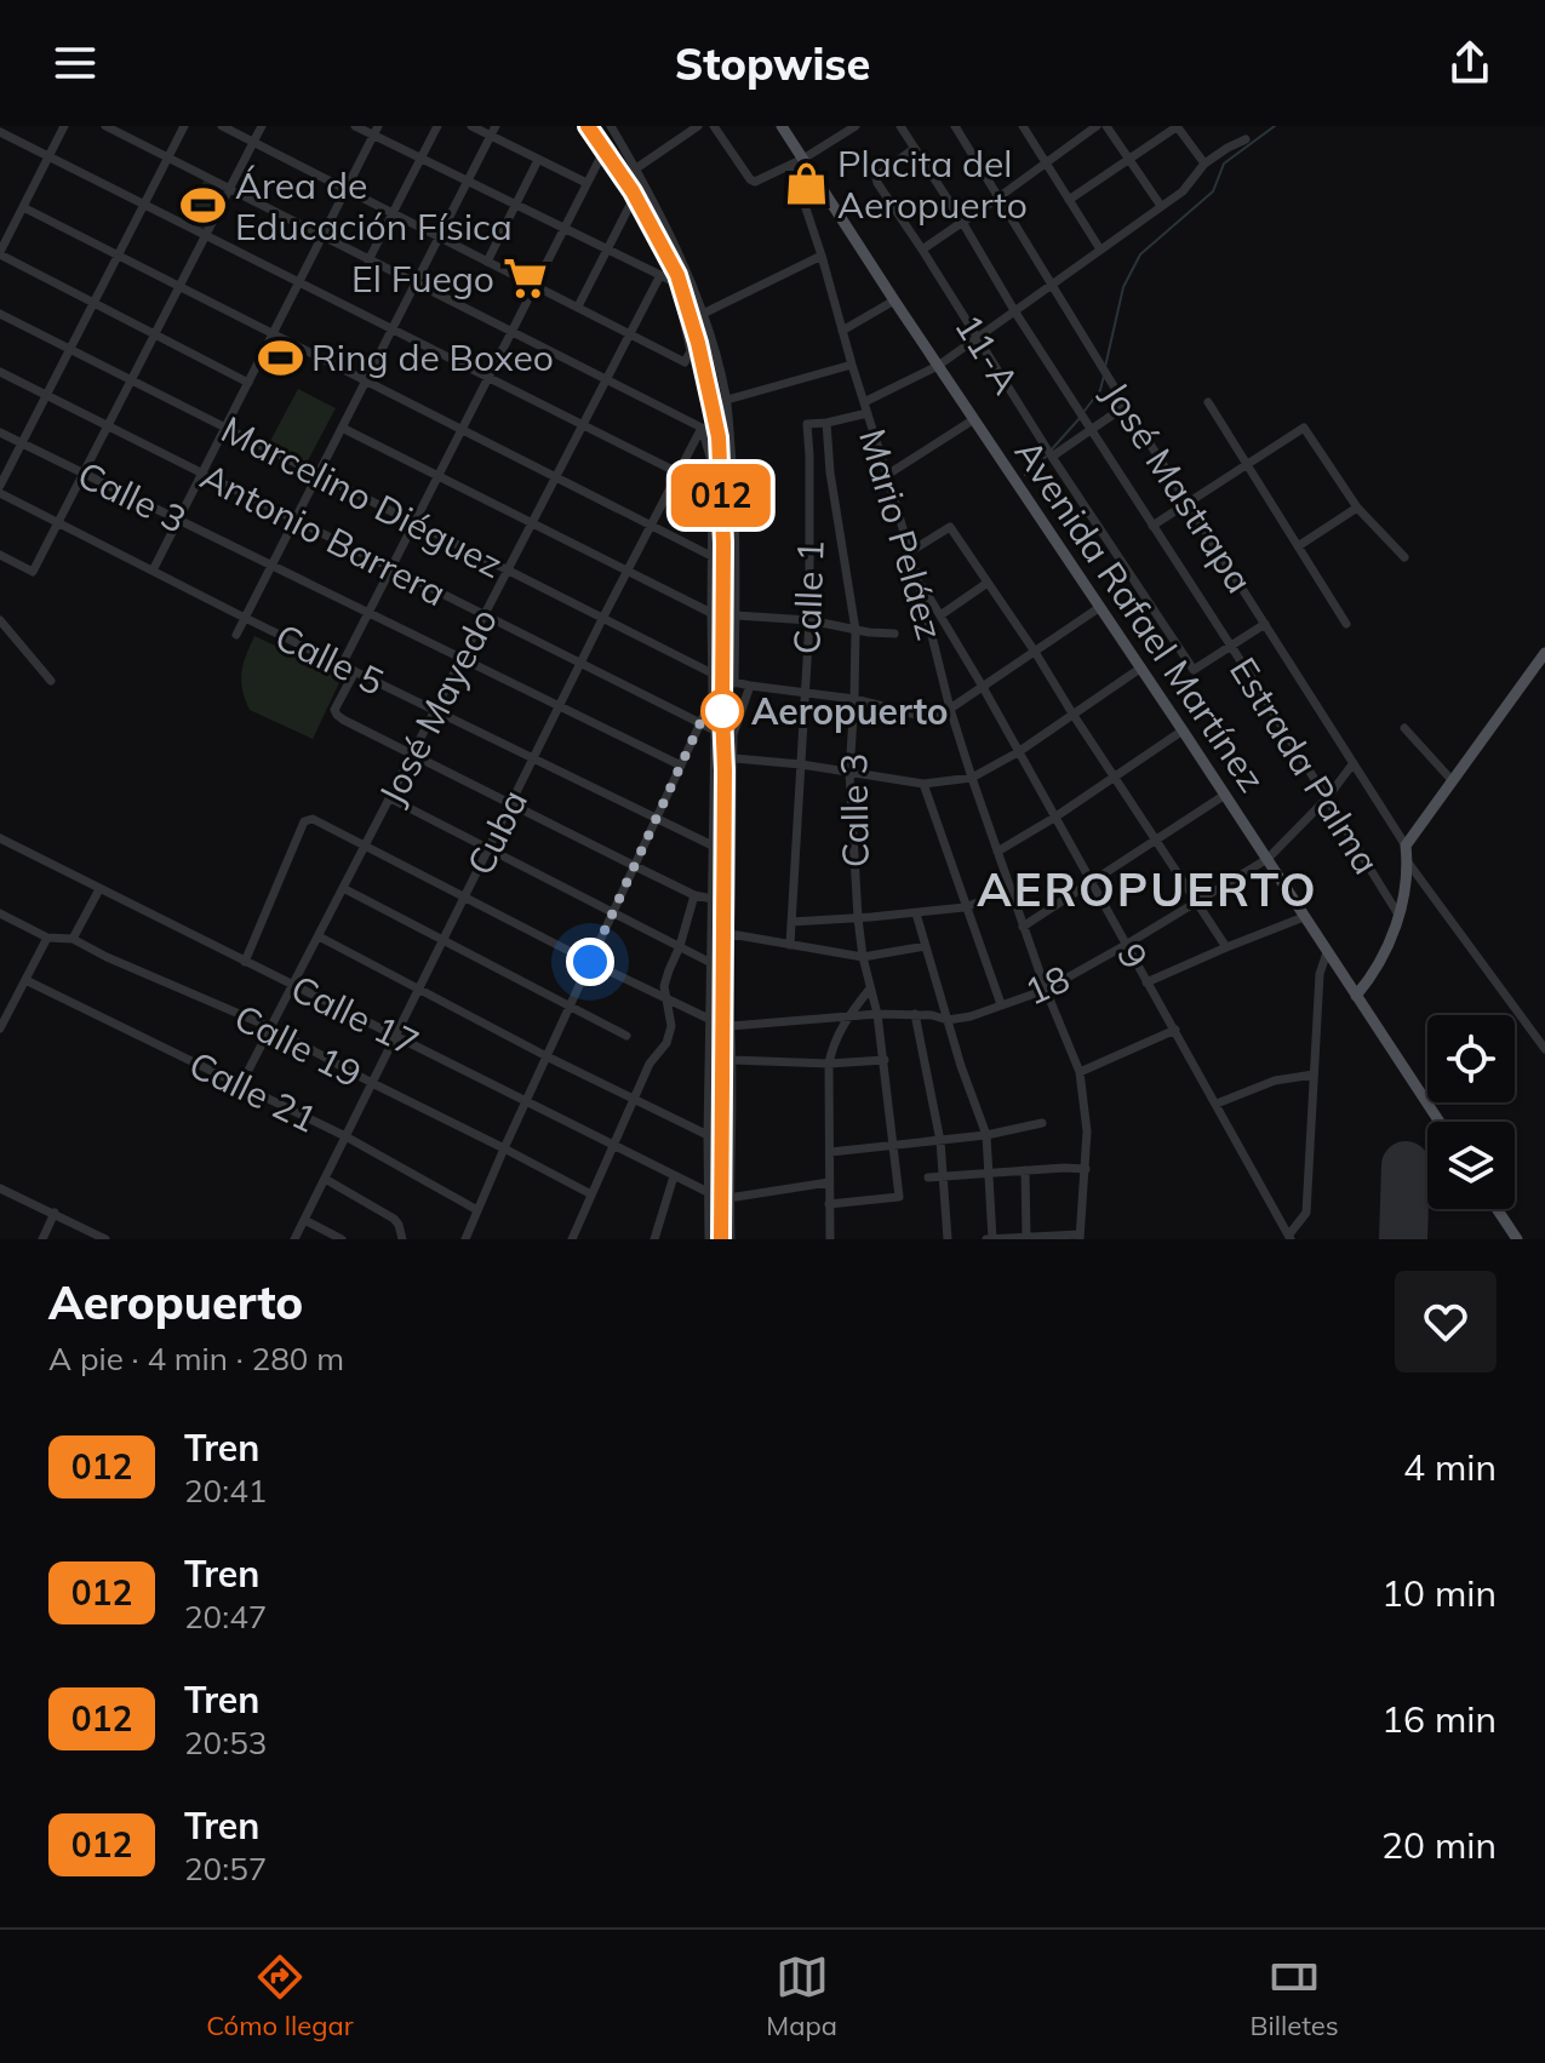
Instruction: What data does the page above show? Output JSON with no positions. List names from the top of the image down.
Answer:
{
  "streets": {
    "main road": ["Avenida Rafael Martínez"],
    "street": [
      "11-A",
      "José Mastrapa",
      "Calle 3",
      "Marcelino Diéguez",
      "Antonio Barrera",
      "Mario Peláez",
      "Calle 1",
      "Calle 5",
      "José Mayedo",
      "Estrada Palma",
      "Cuba",
      "9",
      "18",
      "Calle 17",
      "Calle 19",
      "Calle 21"
    ]
  },
  "crossings": [
    ["11-A", "Estrada Palma"],
    ["José Mastrapa", "18"],
    ["Calle 3", "Calle 1"],
    ["Calle 3", "José Mayedo"],
    ["Calle 3", "Cuba"],
    ["Calle 3", "18"],
    ["Marcelino Diéguez", "José Mayedo"],
    ["Marcelino Diéguez", "Cuba"],
    ["Antonio Barrera", "José Mayedo"],
    ["Antonio Barrera", "Cuba"],
    ["Mario Peláez", "Avenida Rafael Martínez"],
    ["Mario Peláez", "9"],
    ["Mario Peláez", "18"],
    ["Avenida Rafael Martínez", "18"],
    ["Calle 5", "José Mayedo"],
    ["Calle 5", "Cuba"],
    ["José Mayedo", "Calle 17"],
    ["José Mayedo", "Calle 19"],
    ["José Mayedo", "Calle 21"],
    ["Estrada Palma", "18"],
    ["Cuba", "Calle 17"],
    ["Cuba", "Calle 19"],
    ["Cuba", "Calle 21"],
    ["9", "18"]
  ],
  "districts": ["AEROPUERTO"],
  "places": {
    "shop": ["Placita del Aeropuerto"],
    "sports": ["Área de Educación Física", "Ring de Boxeo"],
    "supermarket": ["El Fuego"],
    "other": ["Aeropuerto"]
  },
  "page": {
    "header": "Stopwise",
    "on_map": "012",
    "heading": ["Aeropuerto", "A pie · 4 min · 280 m"],
    "list": [
      {
        "mark": "012",
        "name": "Tren",
        "note": "20:41",
        "value": "4 min"
      },
      {
        "mark": "012",
        "name": "Tren",
        "note": "20:47",
        "value": "10 min"
      },
      {
        "mark": "012",
        "name": "Tren",
        "note": "20:53",
        "value": "16 min"
      },
      {
        "mark": "012",
        "name": "Tren",
        "note": "20:57",
        "value": "20 min"
      }
    ],
    "tabs": ["Cómo llegar", "Mapa", "Billetes"]
  }
}
